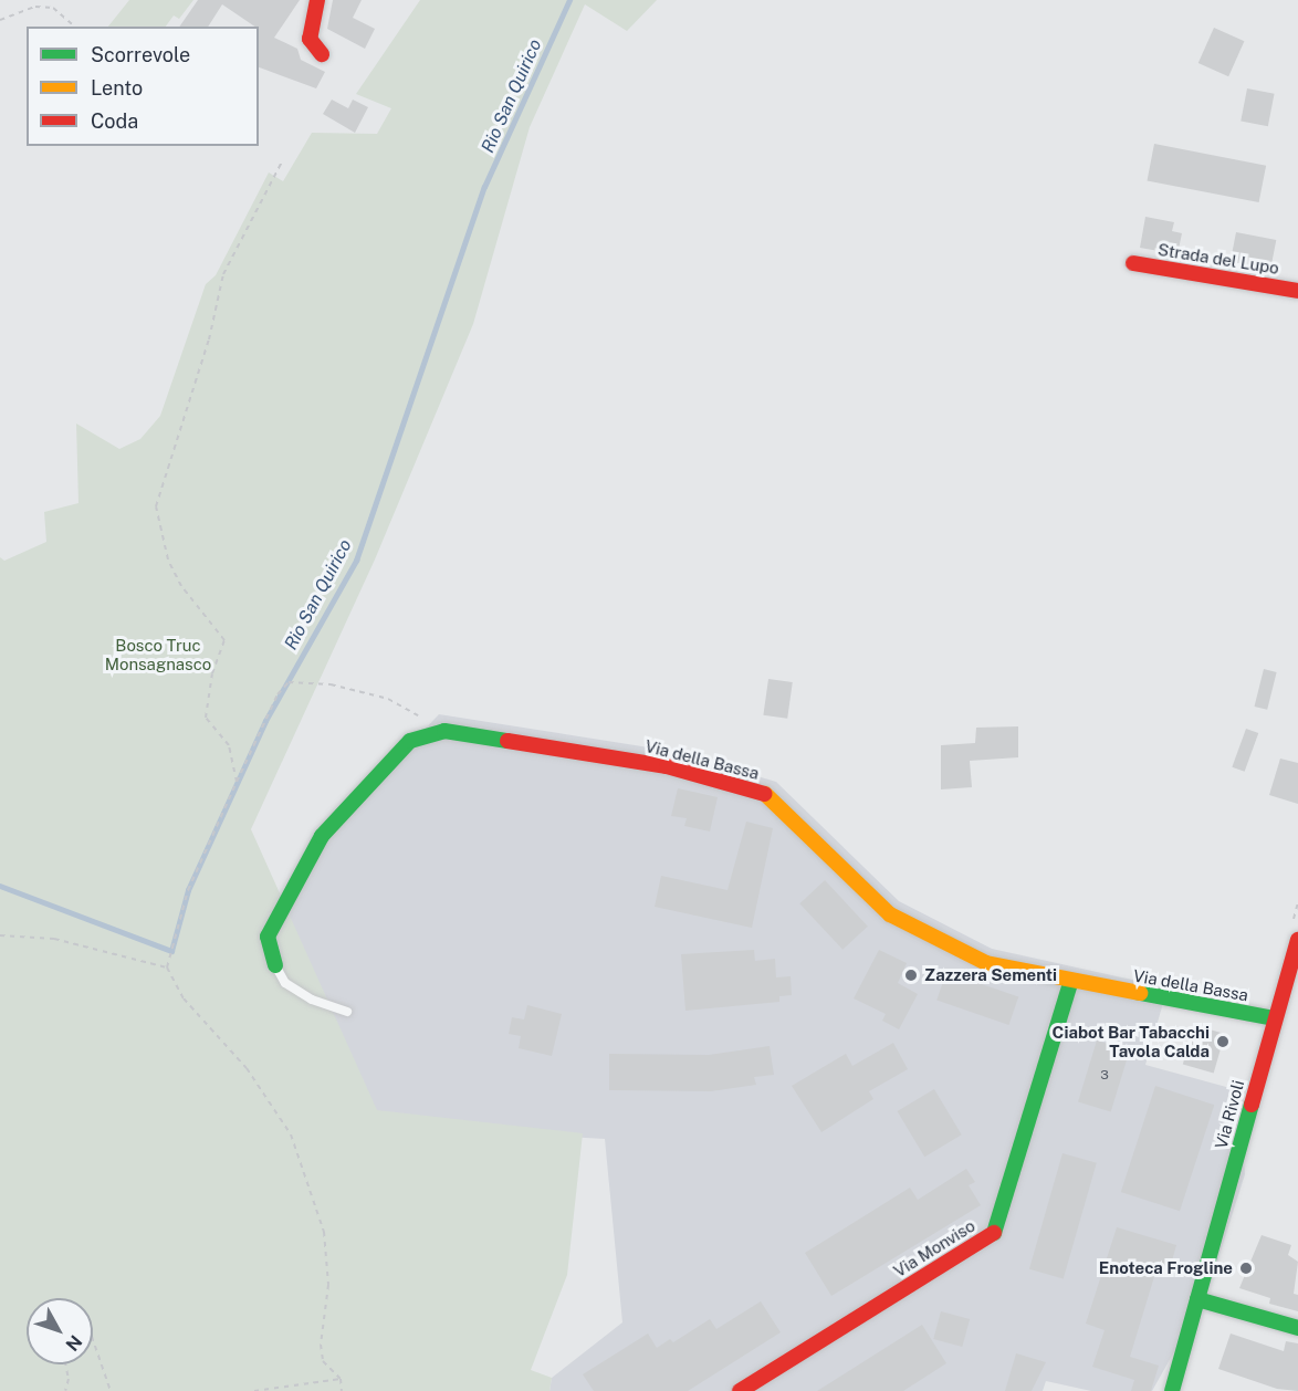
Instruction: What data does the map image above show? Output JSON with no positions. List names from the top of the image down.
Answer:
{
  "streets": {
    "street": [
      "Strada del Lupo",
      "Via della Bassa",
      "Via Rivoli",
      "Via Monviso"
    ]
  },
  "crossings": [
    ["Via della Bassa", "Via Rivoli"],
    ["Via della Bassa", "Via Monviso"]
  ],
  "water": ["Rio San Quirico"],
  "parks": ["Bosco Truc Monsagnasco"],
  "places": ["Zazzera Sementi", "Ciabot Bar Tabacchi Tavola Calda", "Enoteca Frogline"],
  "house_numbers": ["3"],
  "legend": ["Scorrevole", "Lento", "Coda"],
  "north": "bottom right"
}
